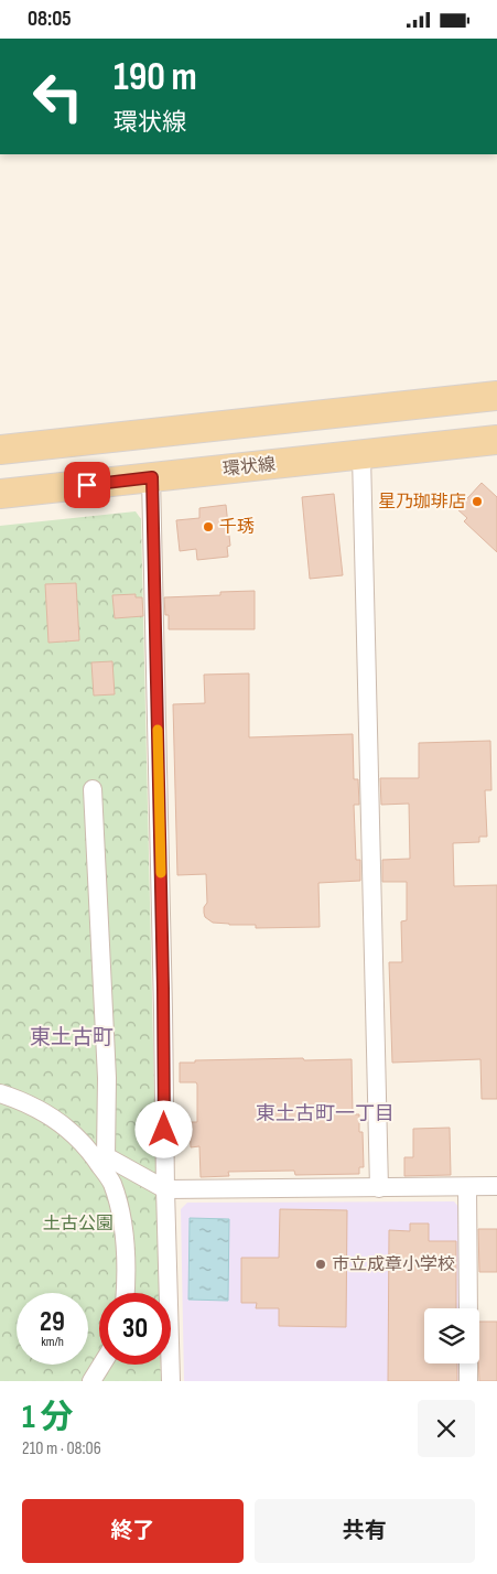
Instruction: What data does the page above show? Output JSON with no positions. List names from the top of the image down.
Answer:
{
  "streets": {
    "main road": ["環状線"]
  },
  "districts": ["東土古町", "東土古町一丁目"],
  "parks": ["土古公園"],
  "places": ["星乃珈琲店", "千琇", "市立成章小学校"],
  "page": {
    "status": "08:05",
    "turn": ["190 m", "環状線"],
    "speed": "29 km/h",
    "limit": "30",
    "heading": ["1 分", "210 m · 08:06"],
    "buttons": ["終了", "共有"]
  }
}
